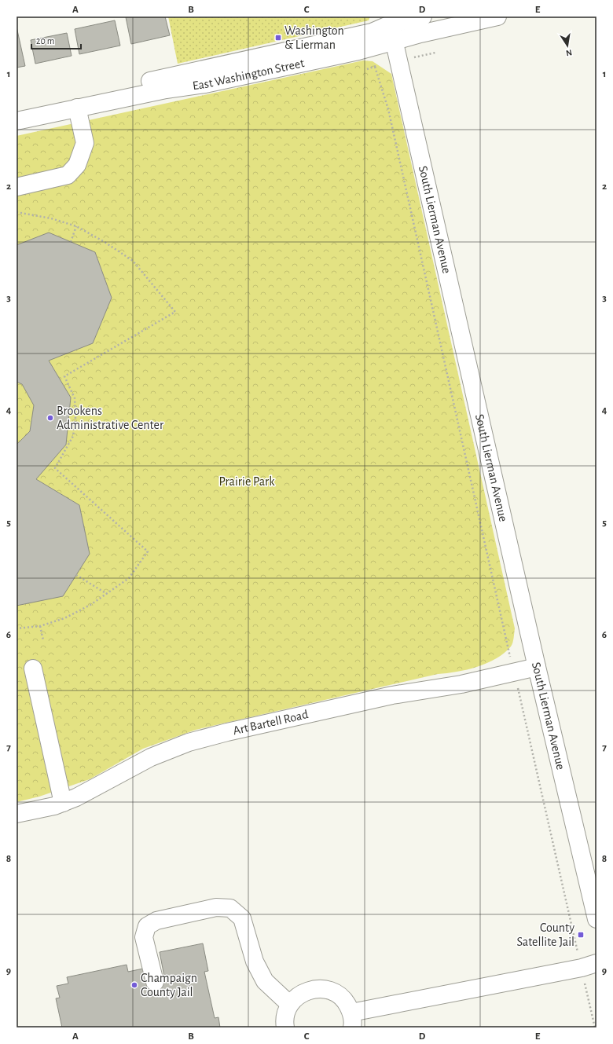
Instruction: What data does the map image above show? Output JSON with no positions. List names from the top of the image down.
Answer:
{
  "streets": {
    "street": ["East Washington Street", "South Lierman Avenue", "Art Bartell Road"]
  },
  "crossings": [
    ["East Washington Street", "South Lierman Avenue"],
    ["South Lierman Avenue", "Art Bartell Road"]
  ],
  "parks": ["Prairie Park"],
  "places": {
    "transit": ["Washington & Lierman", "County Satellite Jail"],
    "other": ["Brookens Administrative Center", "Champaign County Jail"]
  },
  "scale_bar": "20 m",
  "north": "bottom",
  "grid": {
    "columns": [
      "A",
      "B",
      "C",
      "D",
      "E"
    ],
    "rows": [
      "1",
      "2",
      "3",
      "4",
      "5",
      "6",
      "7",
      "8",
      "9"
    ]
  }
}
